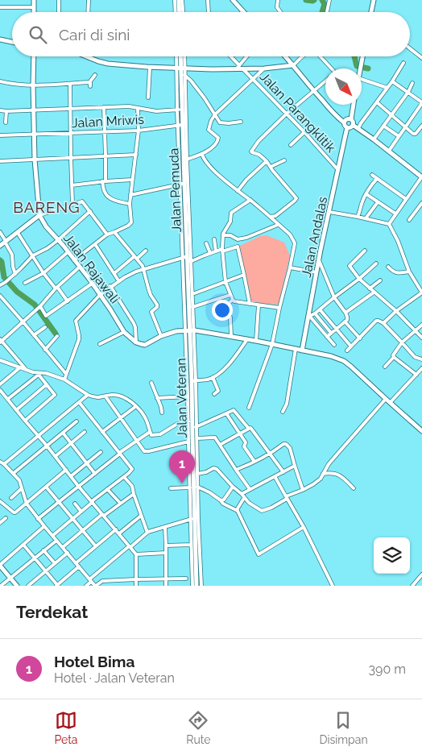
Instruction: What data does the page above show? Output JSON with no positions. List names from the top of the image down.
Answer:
{
  "streets": {
    "main road": [
      "Jalan Pemuda",
      "Jalan Andalas",
      "Jalan Rajawali",
      "Jalan Veteran"
    ],
    "street": ["Jalan Parangklitik", "Jalan Mriwis"]
  },
  "crossings": [
    ["Jalan Parangklitik", "Jalan Andalas"],
    ["Jalan Mriwis", "Jalan Pemuda"],
    ["Jalan Mriwis", "Jalan Rajawali"],
    ["Jalan Pemuda", "Jalan Veteran"]
  ],
  "districts": ["BARENG"],
  "north": "bottom right",
  "page": {
    "search": "Cari di sini",
    "pins": "1",
    "heading": "Terdekat",
    "list": [
      {
        "mark": "1",
        "name": "Hotel Bima",
        "note": "Hotel · Jalan Veteran",
        "value": "390 m"
      }
    ],
    "nav": ["Peta", "Rute", "Disimpan"]
  }
}
